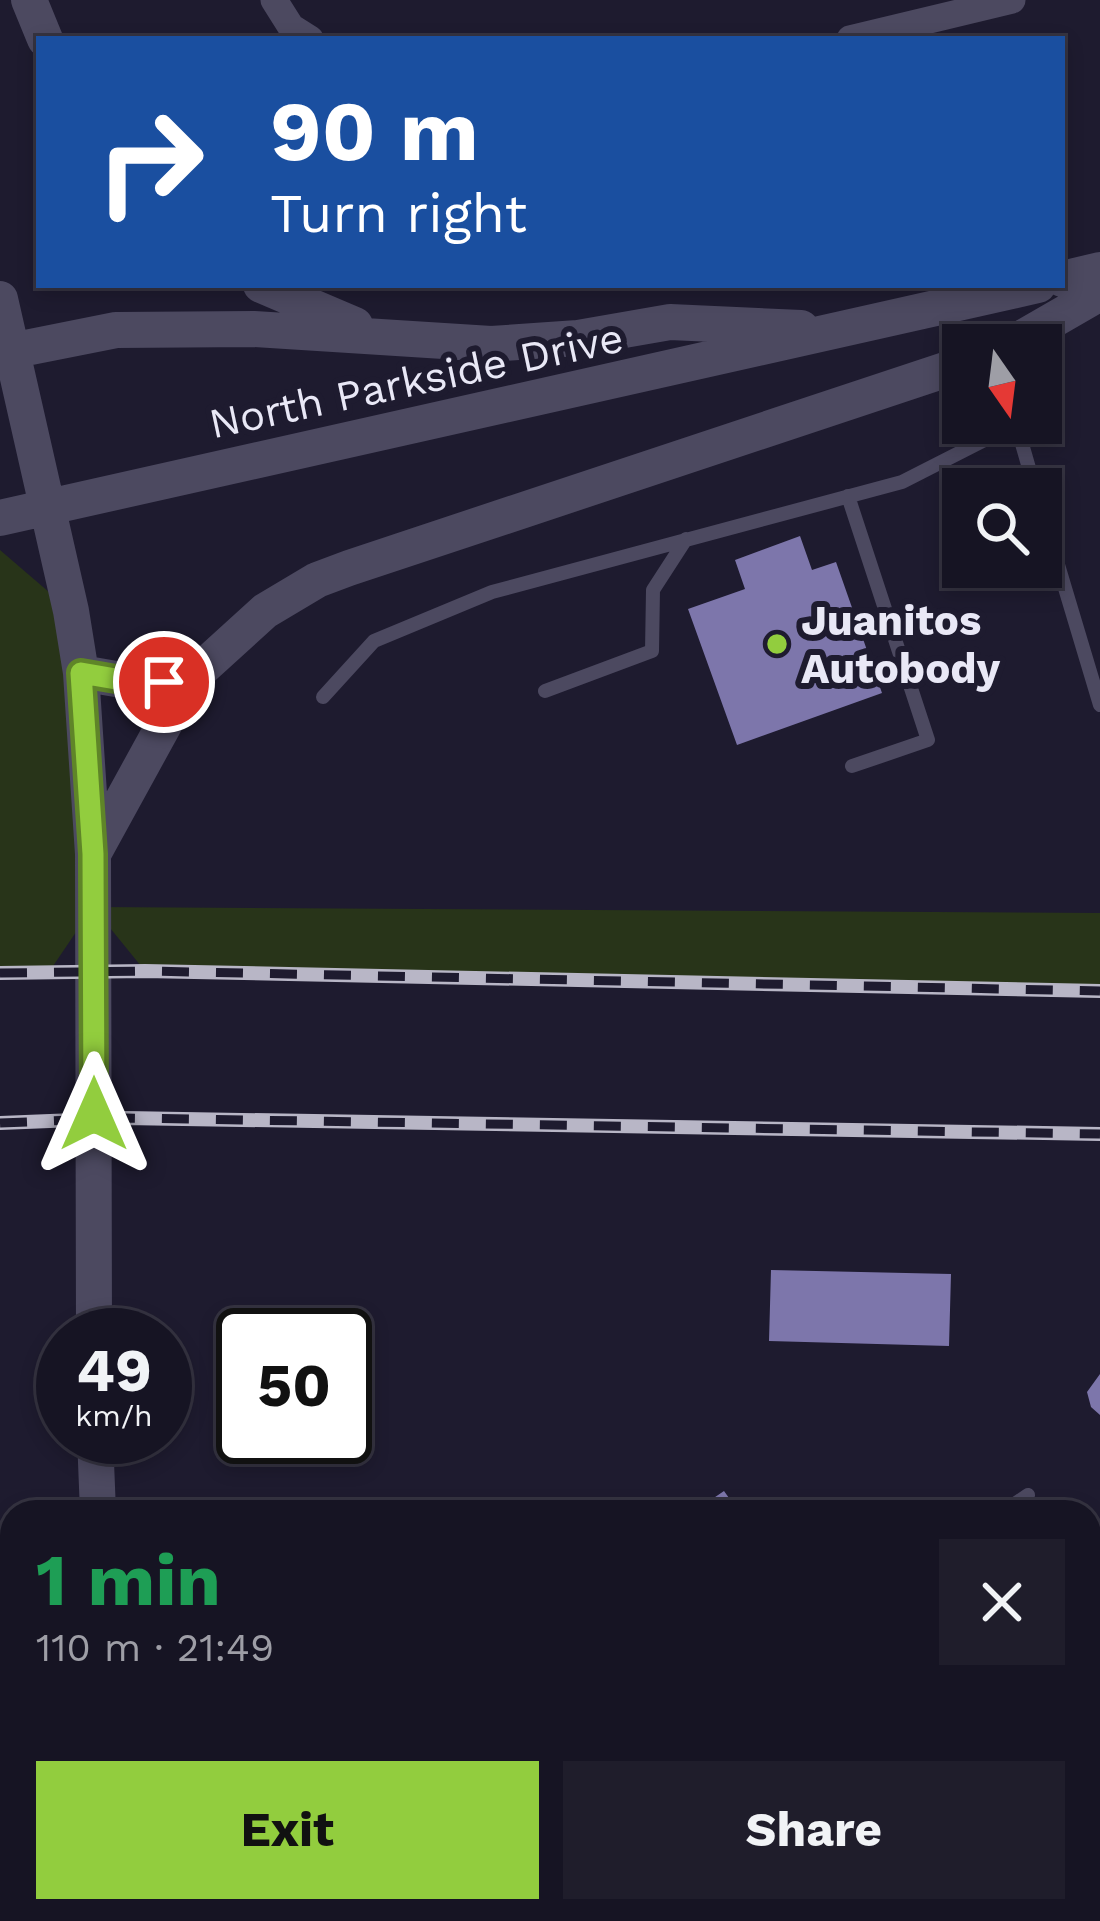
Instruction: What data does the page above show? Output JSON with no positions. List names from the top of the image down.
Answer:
{
  "streets": {
    "main road": ["North Parkside Drive"]
  },
  "places": ["Juanitos Autobody"],
  "north": "bottom",
  "page": {
    "turn": ["90 m", "Turn right"],
    "speed": "49 km/h",
    "limit": "50",
    "heading": ["1 min", "110 m · 21:49"],
    "buttons": ["Exit", "Share"]
  }
}
